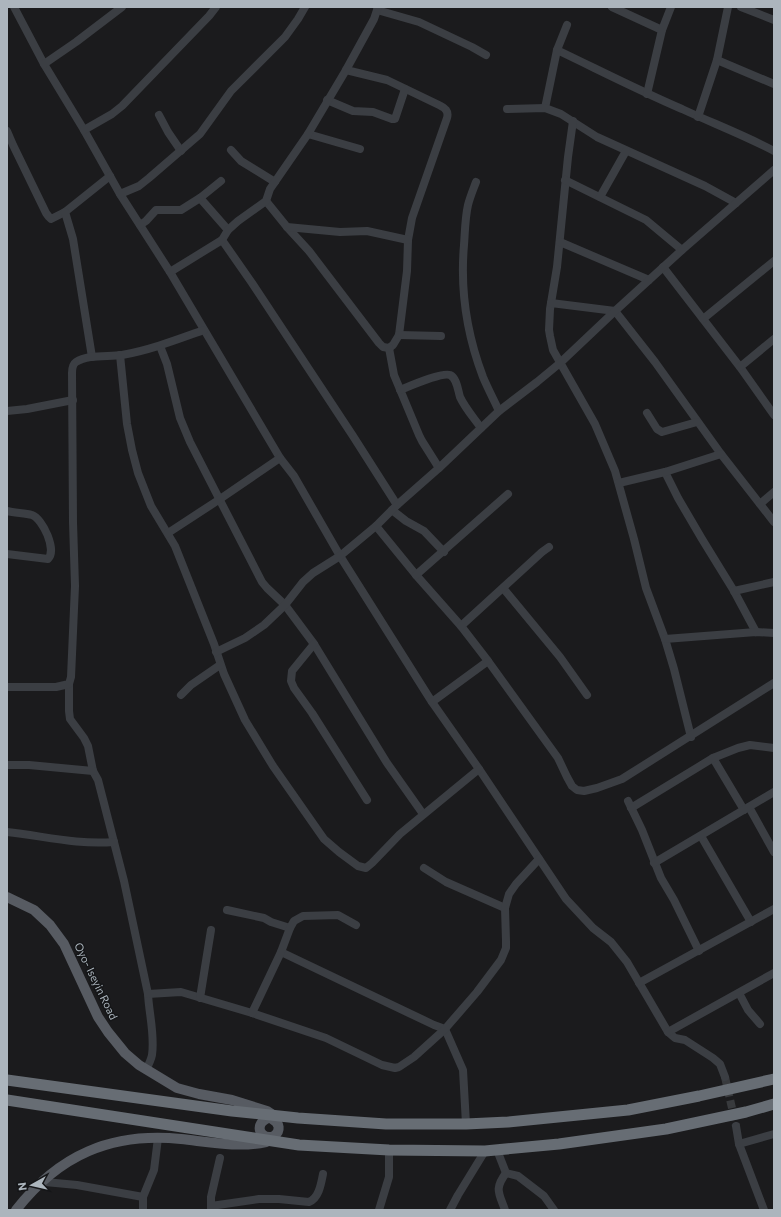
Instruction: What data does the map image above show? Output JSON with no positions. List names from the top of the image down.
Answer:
{
  "streets": {
    "main road": ["Oyo- Iseyin Road"]
  },
  "north": "left"
}
